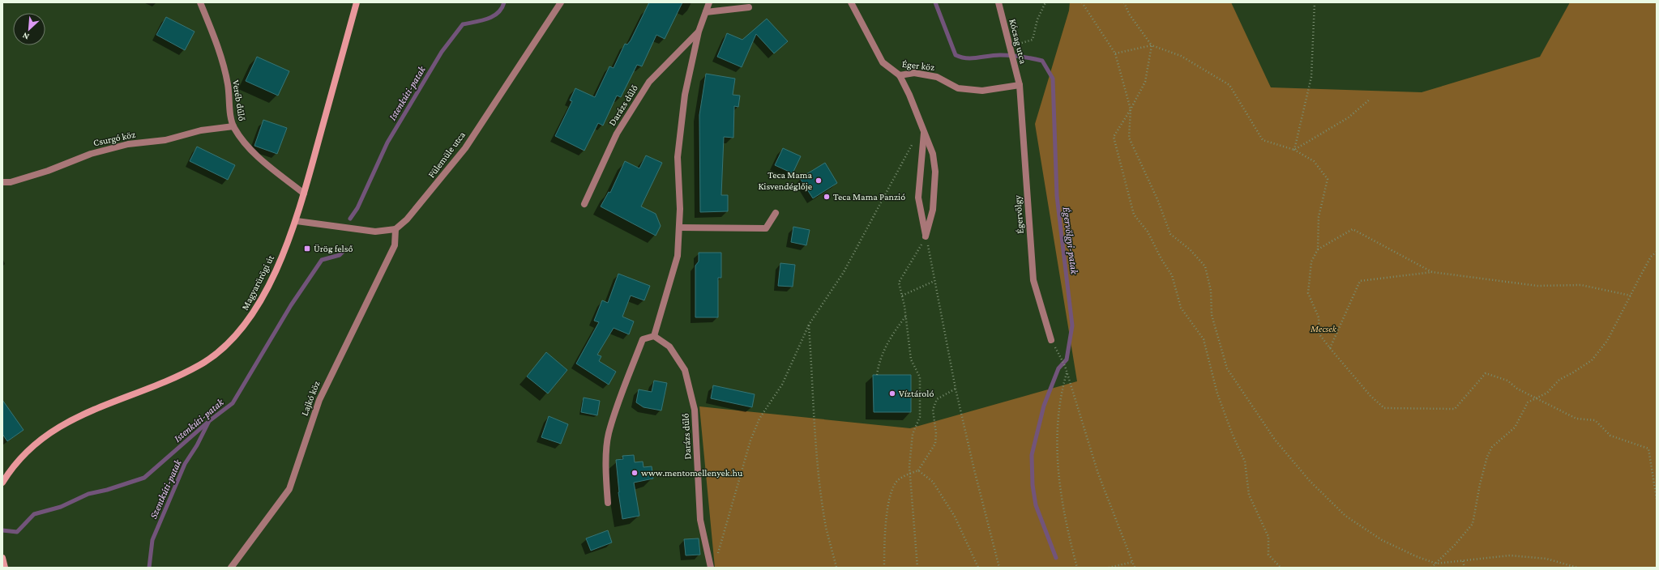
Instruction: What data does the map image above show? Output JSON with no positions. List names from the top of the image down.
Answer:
{
  "streets": {
    "main road": ["Magyarürögi út"],
    "street": [
      "Kócsag utca",
      "Éger köz",
      "Veréb dűlő",
      "Darázs dűlő",
      "Csurgó köz",
      "Fülemüle utca",
      "Égervölgy",
      "Lajkó köz"
    ]
  },
  "crossings": [
    ["Kócsag utca", "Éger köz"],
    ["Kócsag utca", "Égervölgy"],
    ["Éger köz", "Égervölgy"],
    ["Veréb dűlő", "Csurgó köz"],
    ["Veréb dűlő", "Magyarürögi út"],
    ["Fülemüle utca", "Lajkó köz"]
  ],
  "water": ["Istenkúti-patak", "Égervölgyi-patak", "Szentkúti-patak"],
  "parks": ["Mecsek"],
  "places": {
    "other": [
      "Teca Mama Kisvendéglője",
      "Teca Mama Panzió",
      "Víztároló",
      "www.mentomellenyek.hu"
    ],
    "transit": ["Ürög felső"]
  },
  "north": "bottom left"
}
